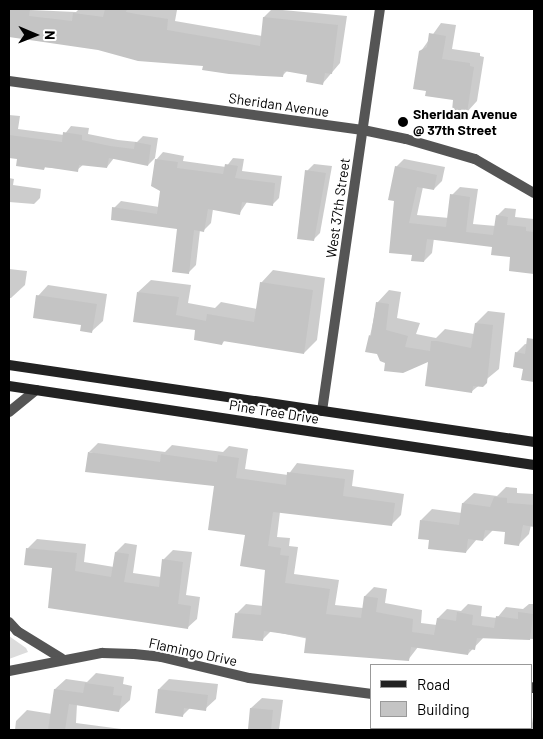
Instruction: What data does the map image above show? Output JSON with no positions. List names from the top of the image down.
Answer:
{
  "streets": {
    "main road": ["Pine Tree Drive"],
    "street": ["Sheridan Avenue", "West 37th Street", "Flamingo Drive"]
  },
  "crossings": [
    ["Sheridan Avenue", "West 37th Street"],
    ["West 37th Street", "Pine Tree Drive"]
  ],
  "places": ["Sheridan Avenue @ 37th Street"],
  "legend": ["Road", "Building"],
  "north": "right"
}
